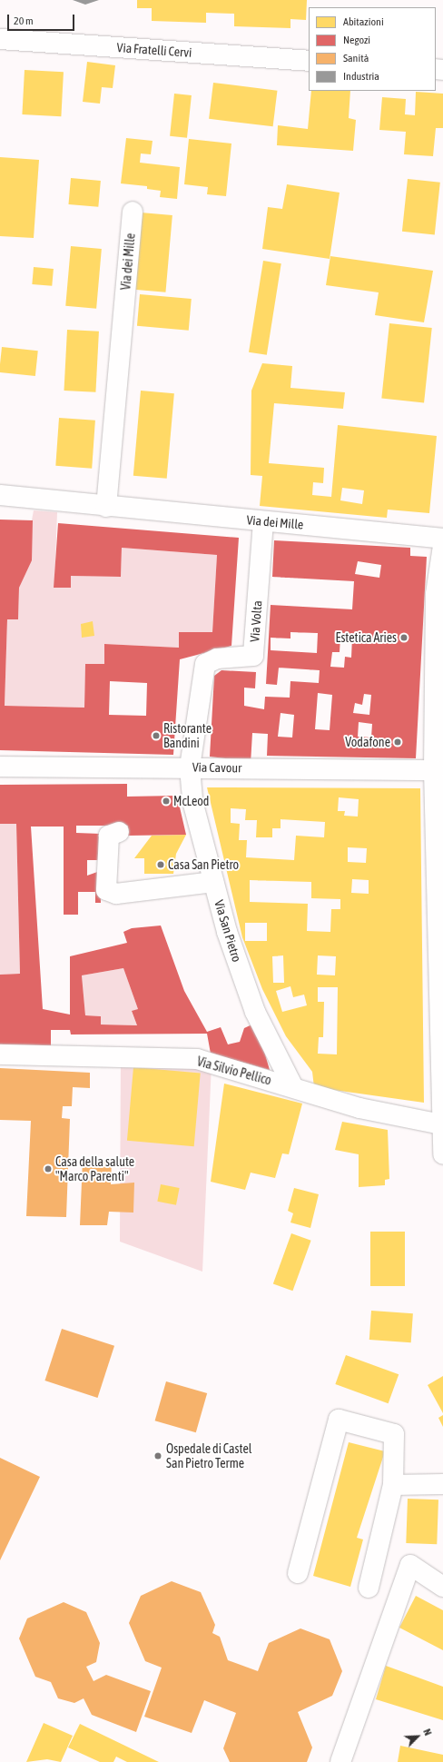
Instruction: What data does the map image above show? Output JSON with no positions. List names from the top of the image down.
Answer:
{
  "streets": {
    "street": [
      "Via Fratelli Cervi",
      "Via dei Mille",
      "Via Volta",
      "Via Cavour",
      "Via San Pietro",
      "Via Silvio Pellico"
    ]
  },
  "crossings": [
    ["Via dei Mille", "Via Volta"],
    ["Via Volta", "Via Cavour"],
    ["Via Volta", "Via San Pietro"],
    ["Via Cavour", "Via San Pietro"],
    ["Via San Pietro", "Via Silvio Pellico"]
  ],
  "places": [
    "Estetica Aries",
    "Ristorante Bandini",
    "Vodafone",
    "McLeod",
    "Casa San Pietro",
    "Casa della salute \"Marco Parenti\"",
    "Ospedale di Castel San Pietro Terme"
  ],
  "legend": [
    "Abitazioni",
    "Negozi",
    "Sanità",
    "Industria"
  ],
  "scale_bar": "20 m",
  "north": "top right"
}
